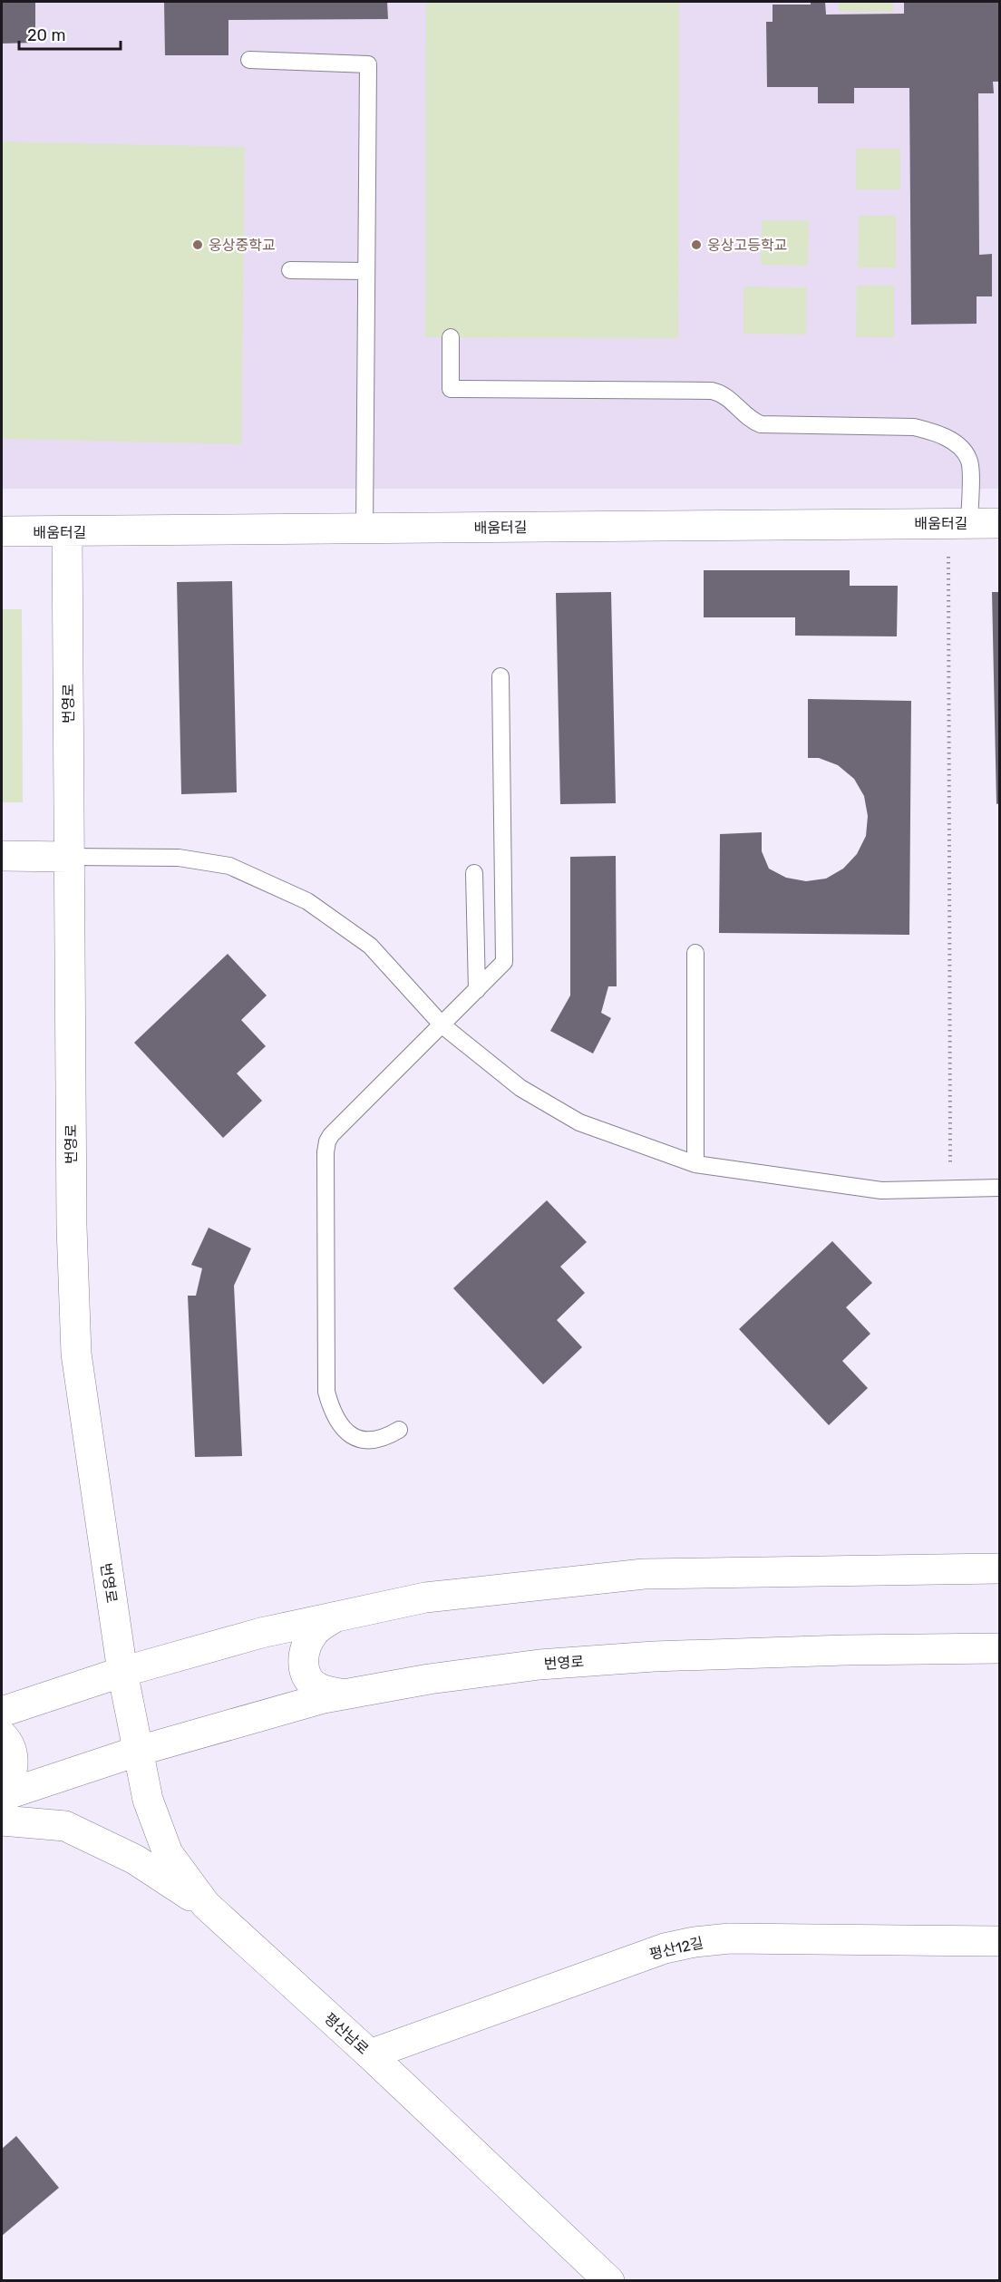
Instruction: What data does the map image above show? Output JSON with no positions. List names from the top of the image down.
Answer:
{
  "streets": {
    "street": [
      "배움터길",
      "번영로",
      "평산12길",
      "평산남로"
    ]
  },
  "crossings": [
    ["배움터길", "번영로"],
    ["번영로", "평산남로"],
    ["평산12길", "평산남로"]
  ],
  "places": ["웅상중학교", "웅상고등학교"],
  "scale_bar": "20 m"
}
